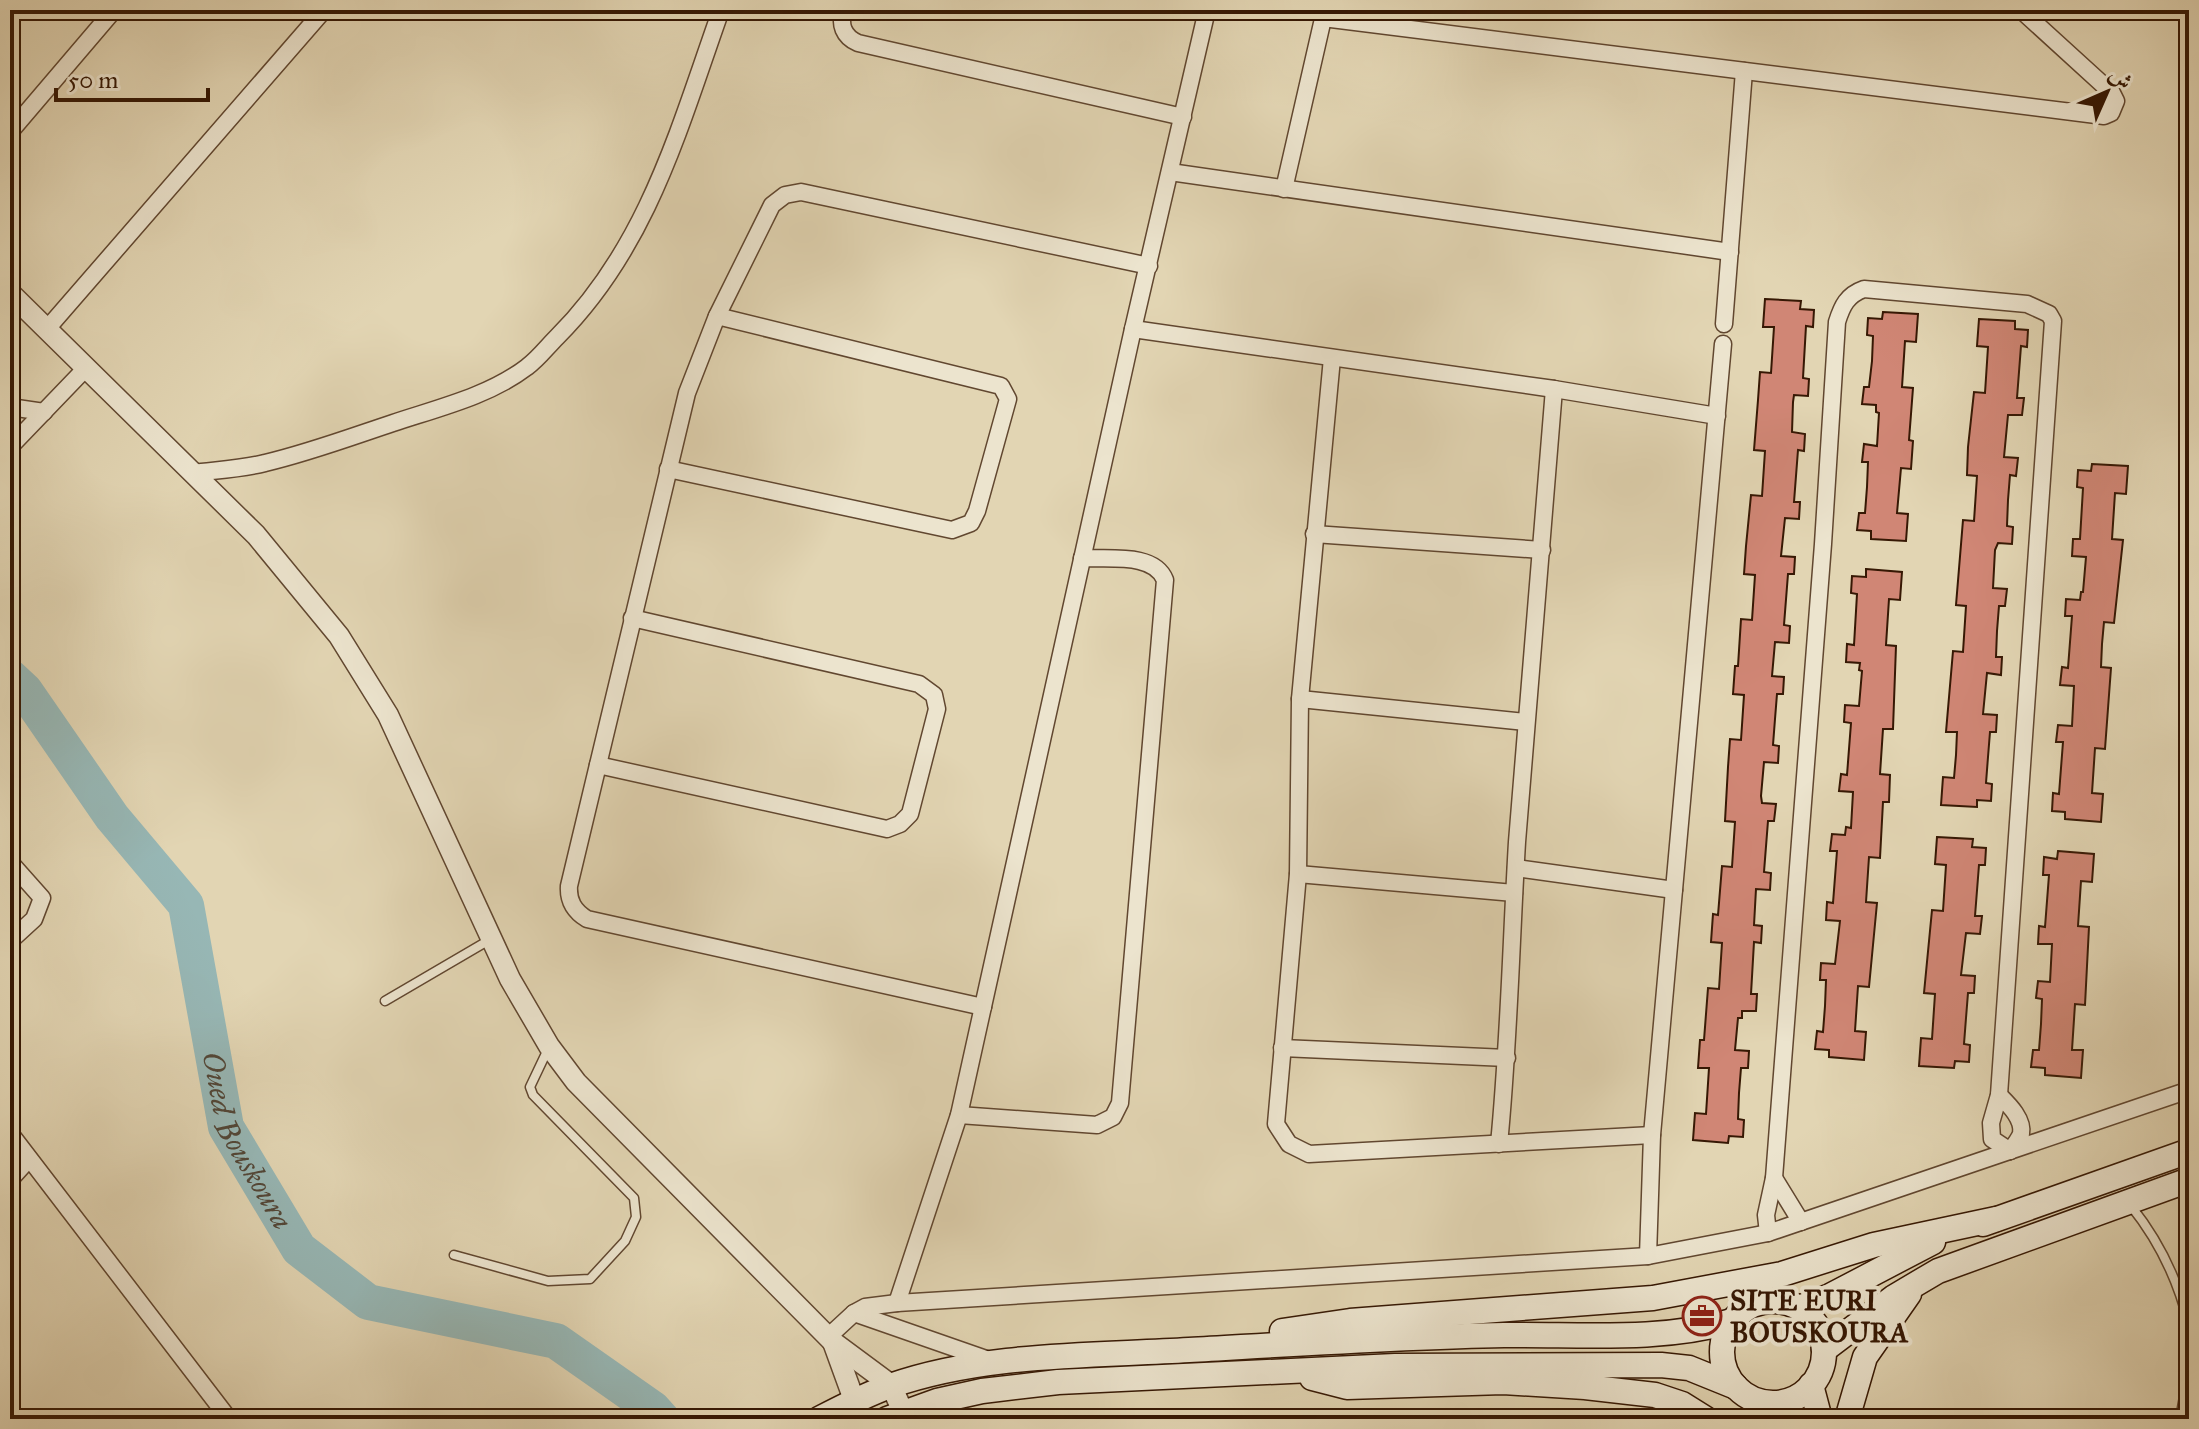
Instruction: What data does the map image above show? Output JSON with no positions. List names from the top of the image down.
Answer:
{
  "water": ["Oued Bouskoura"],
  "places": {
    "office": ["SITE EURI BOUSKOURA"]
  },
  "scale_bar": "50 m",
  "north": "top right"
}
